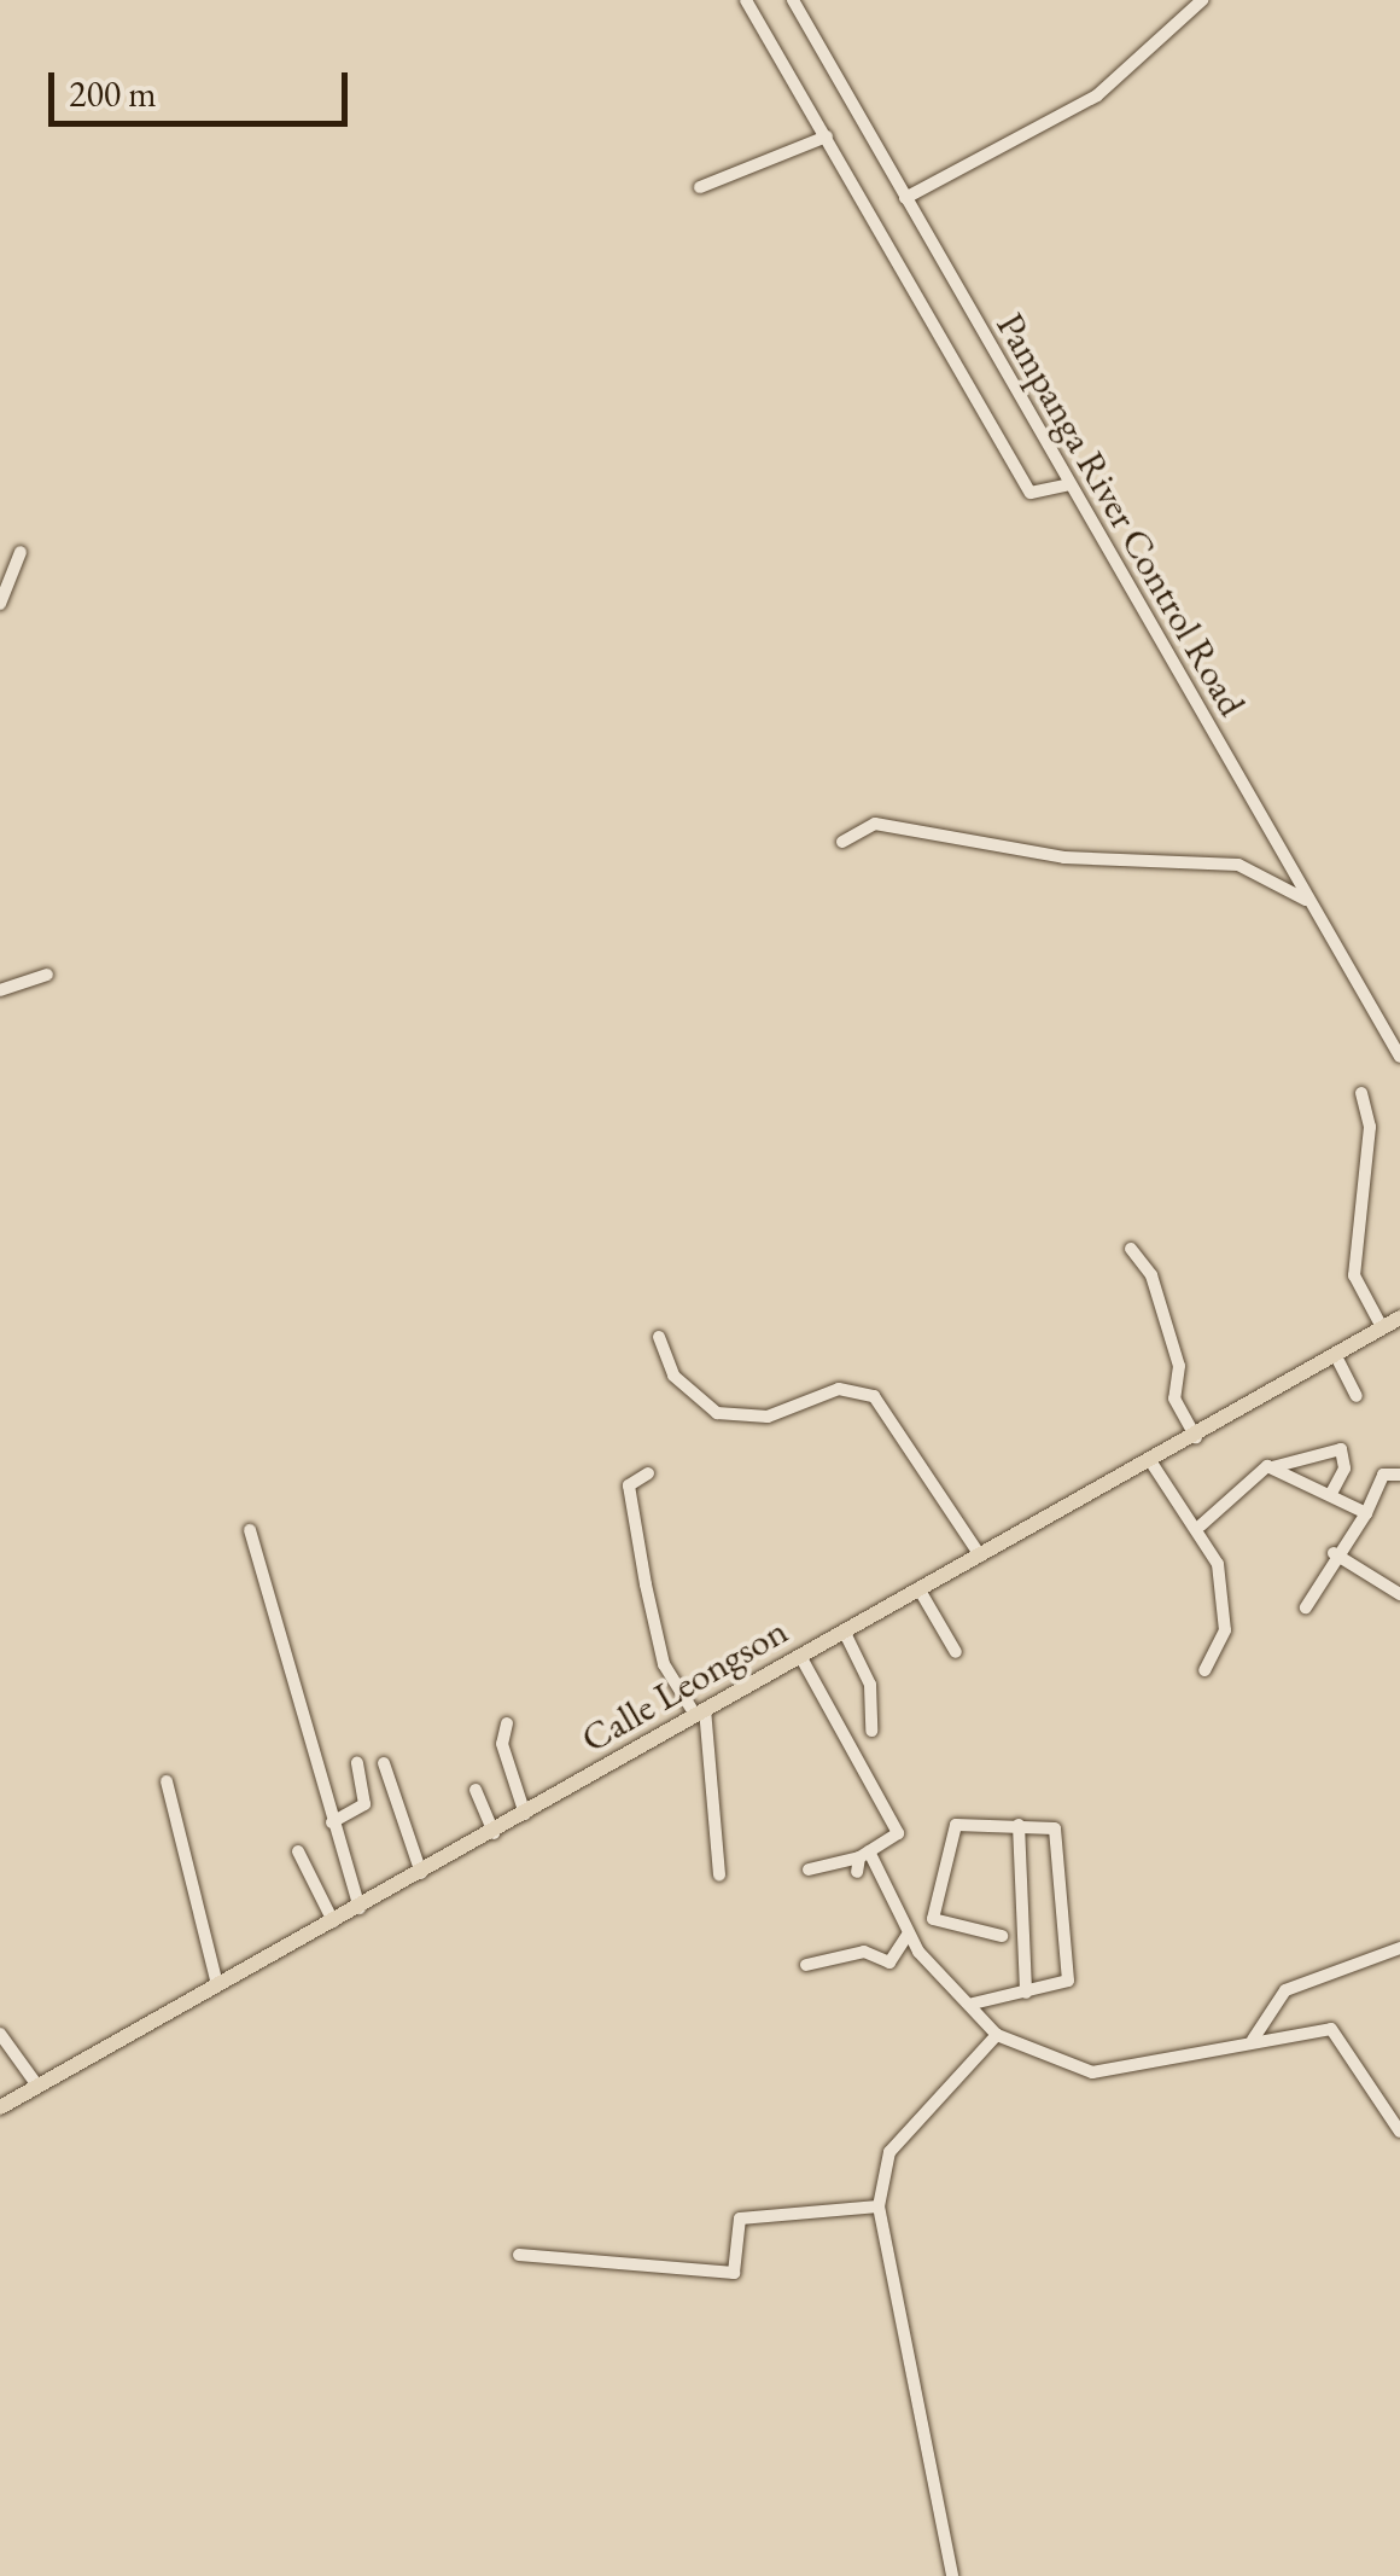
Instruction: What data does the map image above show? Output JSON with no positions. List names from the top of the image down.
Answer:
{
  "streets": {
    "main road": ["Calle Leongson"],
    "street": ["Pampanga River Control Road"]
  },
  "scale_bar": "200 m"
}
